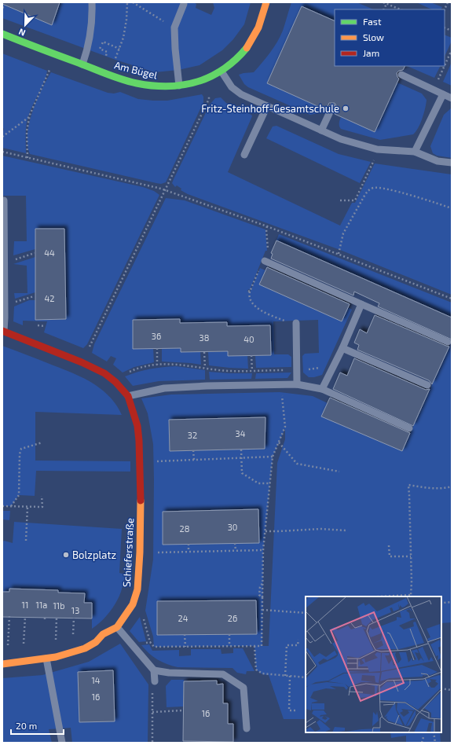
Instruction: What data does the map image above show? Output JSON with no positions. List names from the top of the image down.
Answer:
{
  "streets": {
    "street": ["Am Bügel", "Schieferstraße"]
  },
  "places": ["Fritz-Steinhoff-Gesamtschule", "Bolzplatz"],
  "house_numbers": [
    "44",
    "42",
    "36",
    "38",
    "40",
    "34",
    "32",
    "30",
    "28",
    "11",
    "11a",
    "11b",
    "13",
    "24",
    "26",
    "14",
    "16",
    "16"
  ],
  "legend": ["Fast", "Slow", "Jam"],
  "scale_bar": "20 m",
  "north": "bottom left"
}
